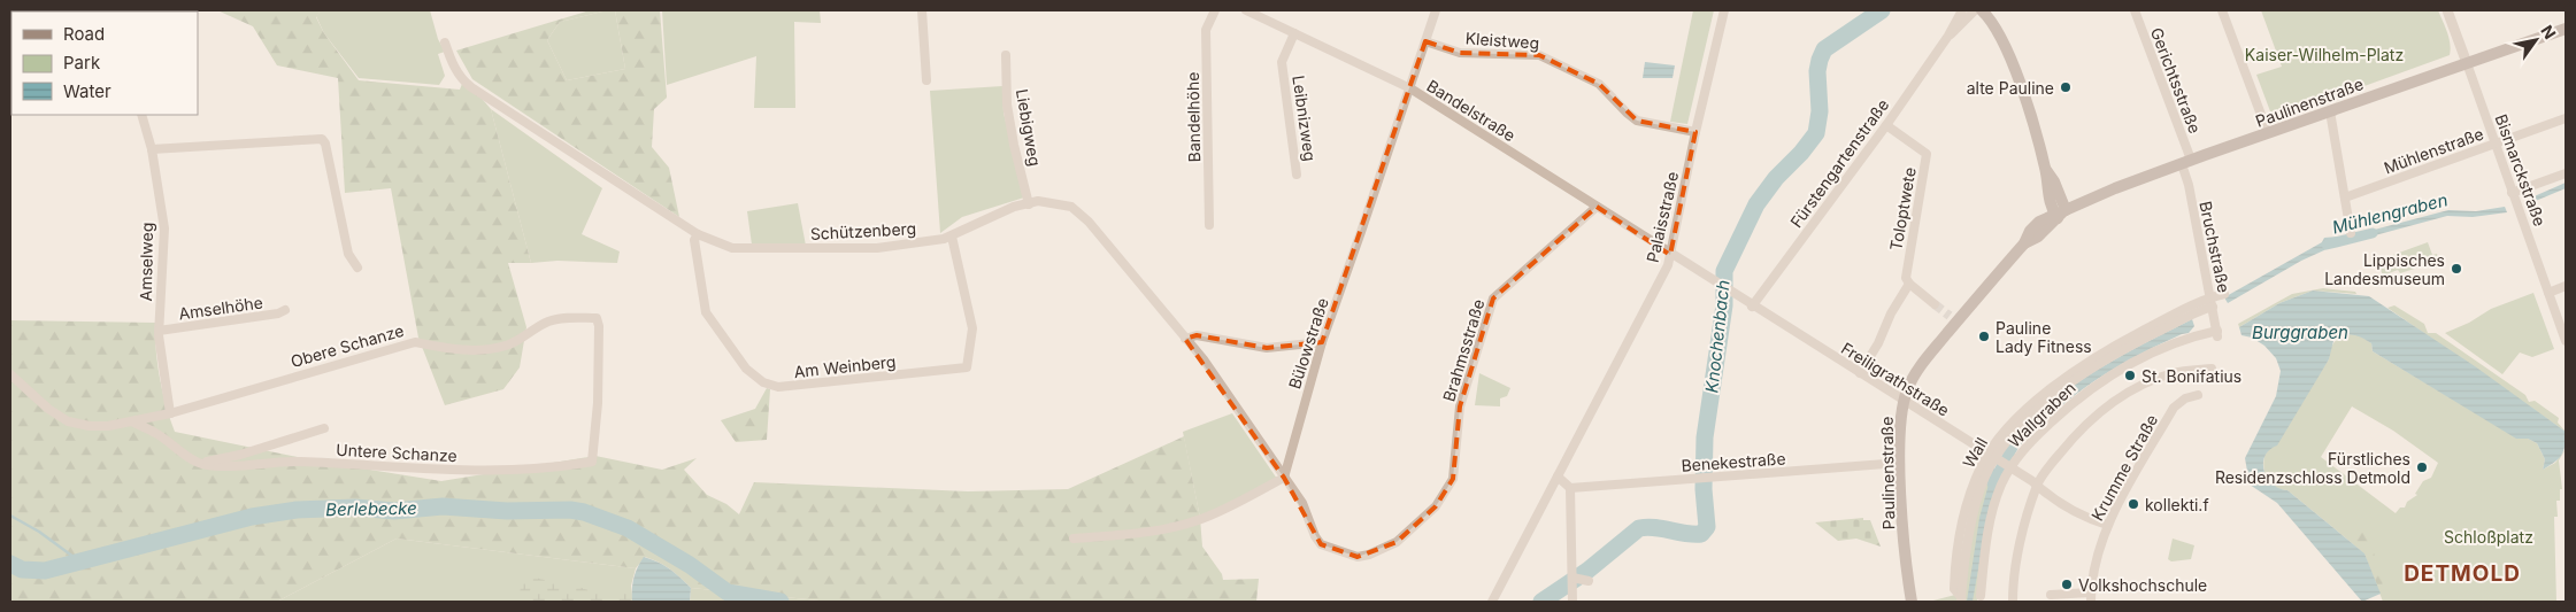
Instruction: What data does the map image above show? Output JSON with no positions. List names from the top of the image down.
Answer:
{
  "streets": {
    "main road": ["Paulinenstraße"],
    "street": [
      "Kleistweg",
      "Gerichtsstraße",
      "Bandelstraße",
      "Bandelhöhe",
      "Leibnizweg",
      "Liebigweg",
      "Mühlenstraße",
      "Fürstengartenstraße",
      "Bismarckstraße",
      "Toloptwete",
      "Palaisstraße",
      "Schützenberg",
      "Bruchstraße",
      "Amselweg",
      "Amselhöhe",
      "Bülowstraße",
      "Obere Schanze",
      "Brahmsstraße",
      "Am Weinberg",
      "Freiligrathstraße",
      "Wallgraben",
      "Untere Schanze",
      "Wall",
      "Benekestraße",
      "Krumme Straße"
    ]
  },
  "crossings": [
    ["Kleistweg", "Palaisstraße"],
    ["Kleistweg", "Bülowstraße"],
    ["Gerichtsstraße", "Paulinenstraße"],
    ["Gerichtsstraße", "Bruchstraße"],
    ["Paulinenstraße", "Bismarckstraße"],
    ["Paulinenstraße", "Bruchstraße"],
    ["Paulinenstraße", "Freiligrathstraße"],
    ["Paulinenstraße", "Benekestraße"],
    ["Bandelstraße", "Leibnizweg"],
    ["Bandelstraße", "Palaisstraße"],
    ["Bandelstraße", "Bülowstraße"],
    ["Bandelstraße", "Brahmsstraße"],
    ["Bandelstraße", "Freiligrathstraße"],
    ["Liebigweg", "Schützenberg"],
    ["Mühlenstraße", "Bismarckstraße"],
    ["Fürstengartenstraße", "Toloptwete"],
    ["Fürstengartenstraße", "Freiligrathstraße"],
    ["Palaisstraße", "Freiligrathstraße"],
    ["Schützenberg", "Bülowstraße"],
    ["Schützenberg", "Brahmsstraße"],
    ["Schützenberg", "Am Weinberg"],
    ["Bruchstraße", "Wallgraben"],
    ["Bruchstraße", "Wall"],
    ["Amselweg", "Amselhöhe"],
    ["Amselweg", "Obere Schanze"],
    ["Bülowstraße", "Brahmsstraße"],
    ["Obere Schanze", "Untere Schanze"],
    ["Freiligrathstraße", "Wallgraben"],
    ["Freiligrathstraße", "Wall"],
    ["Freiligrathstraße", "Krumme Straße"]
  ],
  "districts": ["DETMOLD"],
  "water": [
    "Mühlengraben",
    "Burggraben",
    "Knochenbach",
    "Berlebecke"
  ],
  "parks": ["Kaiser-Wilhelm-Platz", "Schloßplatz"],
  "places": [
    "alte Pauline",
    "Lippisches Landesmuseum",
    "Pauline Lady Fitness",
    "St. Bonifatius",
    "Fürstliches Residenzschloss Detmold",
    "kollekti.f",
    "Volkshochschule"
  ],
  "legend": ["Road", "Park", "Water"],
  "north": "top right"
}
